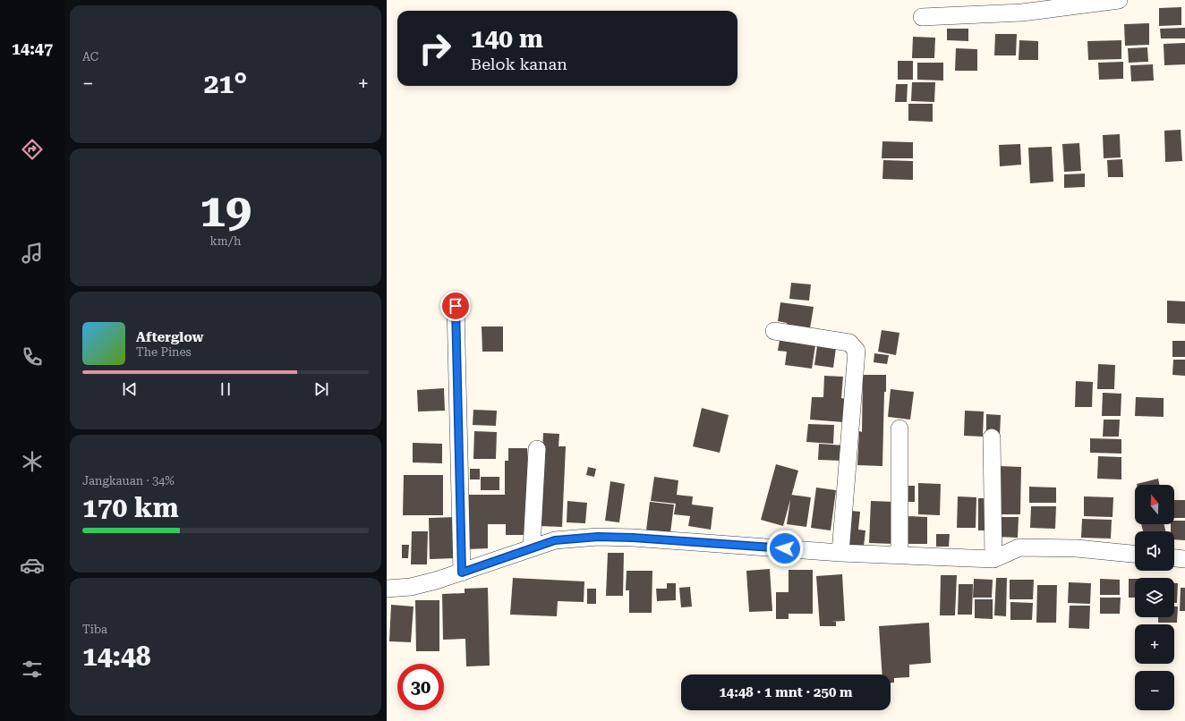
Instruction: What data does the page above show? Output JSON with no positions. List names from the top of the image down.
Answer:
{
  "north": "top",
  "page": {
    "tabs": "14:47",
    "tile": [
      "AC",
      ["19", "km/h"],
      ["Jangkauan · 34%", "170 km"],
      ["Tiba", "14:48"]
    ],
    "turn": ["140 m", "Belok kanan"],
    "heat": ["−", "21°", "+"],
    "song": ["Afterglow", "The Pines"],
    "map_buttons": ["+", "−"],
    "limit": "30",
    "trip": "14:48 · 1 mnt · 250 m"
  }
}
